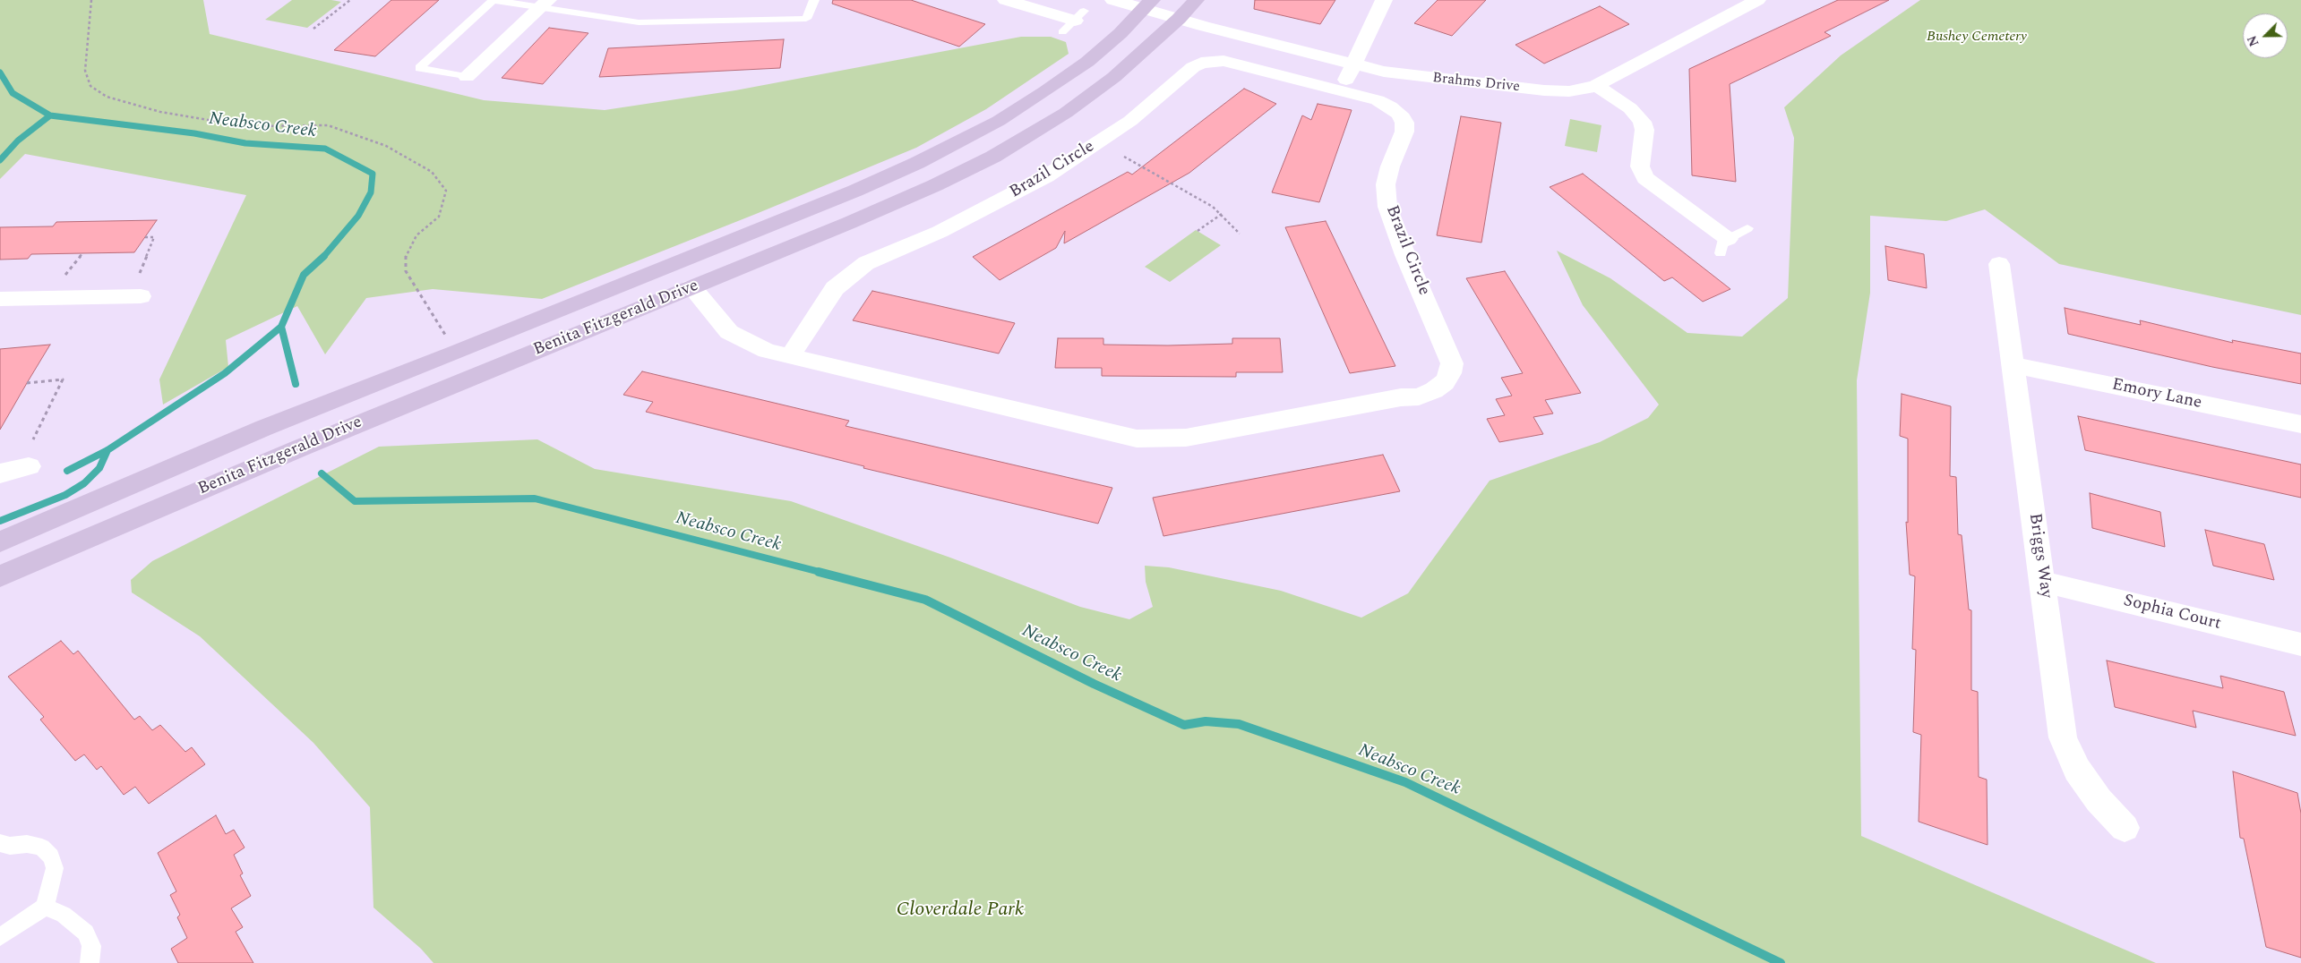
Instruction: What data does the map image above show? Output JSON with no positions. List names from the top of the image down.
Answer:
{
  "streets": {
    "main road": ["Benita Fitzgerald Drive"],
    "street": [
      "Brahms Drive",
      "Brazil Circle",
      "Emory Lane",
      "Briggs Way",
      "Sophia Court"
    ]
  },
  "crossings": [
    ["Brahms Drive", "Benita Fitzgerald Drive"],
    ["Brazil Circle", "Benita Fitzgerald Drive"],
    ["Emory Lane", "Briggs Way"],
    ["Briggs Way", "Sophia Court"]
  ],
  "water": ["Neabsco Creek"],
  "parks": ["Bushey Cemetery", "Cloverdale Park"],
  "north": "bottom left"
}
